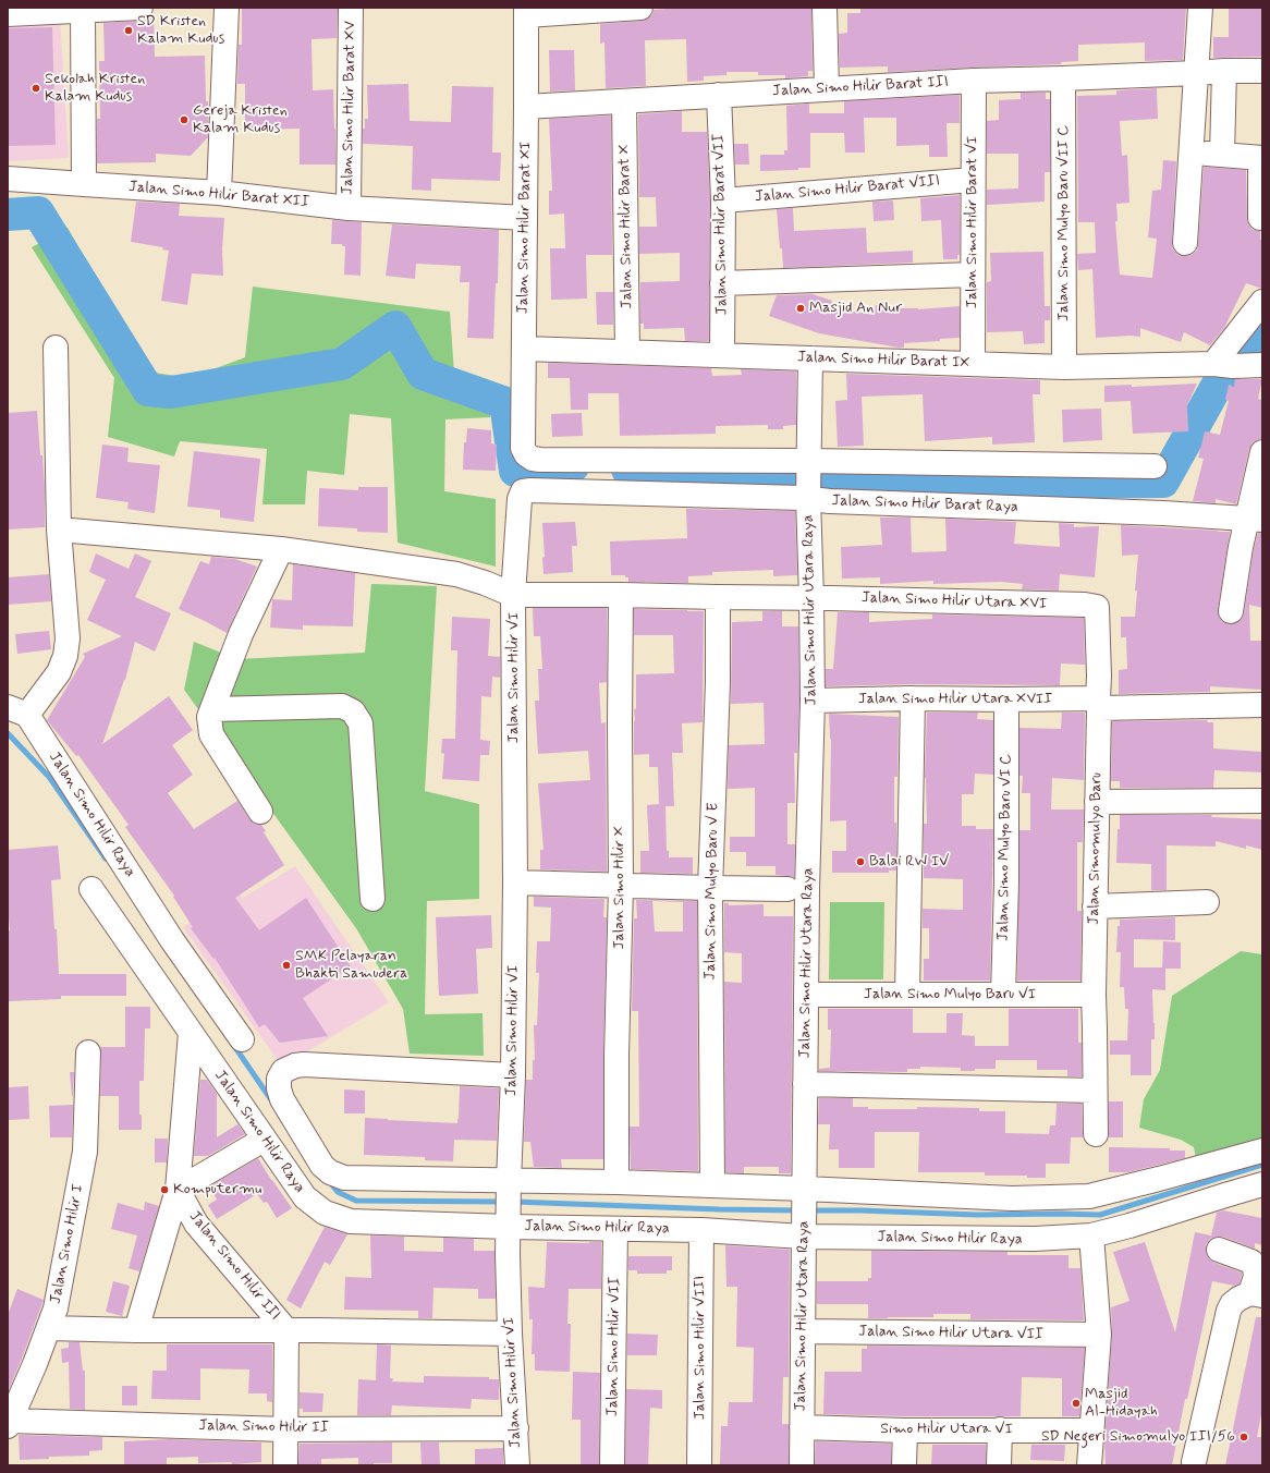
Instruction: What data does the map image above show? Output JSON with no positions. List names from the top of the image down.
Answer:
{
  "streets": {
    "street": [
      "Jalan Simo Hilir Barat III",
      "Jalan Simo Hilir Barat XV",
      "Jalan Simo Hilir Barat VIII",
      "Jalan Simo Hilir Barat XII",
      "Jalan Simo Hilir Barat VI",
      "Jalan Simo Mulyo Baru VII C",
      "Jalan Simo Hilir Barat VII",
      "Jalan Simo Hilir Barat X",
      "Jalan Simo Hilir Barat XI",
      "Jalan Simo Hilir Barat IX",
      "Jalan Simo Hilir Barat Raya",
      "Jalan Simo Hilir Utara XVI",
      "Jalan Simo Hilir Utara Raya",
      "Jalan Simo Hilir VI",
      "Jalan Simo Hilir Utara XVII",
      "Jalan Simo Hilir Raya",
      "Jalan Simo Mulyo Baru VI C",
      "Jalan Simomulyo Baru",
      "Jalan Simo Hilir X",
      "Jalan Simo Mulyo Baru V E",
      "Jalan Simo Mulyo Baru VI",
      "Jalan Simo Hilir I",
      "Jalan Simo Hilir III",
      "Jalan Simo Hilir Utara VII",
      "Jalan Simo Hilir VII",
      "Jalan Simo Hilir VIII",
      "Jalan Simo Hilir II",
      "Simo Hilir Utara VI"
    ]
  },
  "crossings": [
    ["Jalan Simo Hilir Barat III", "Jalan Simo Hilir Barat VI"],
    ["Jalan Simo Hilir Barat III", "Jalan Simo Mulyo Baru VII C"],
    ["Jalan Simo Hilir Barat III", "Jalan Simo Hilir Barat VII"],
    ["Jalan Simo Hilir Barat III", "Jalan Simo Hilir Barat X"],
    ["Jalan Simo Hilir Barat III", "Jalan Simo Hilir Barat XI"],
    ["Jalan Simo Hilir Barat XV", "Jalan Simo Hilir Barat XII"],
    ["Jalan Simo Hilir Barat VIII", "Jalan Simo Hilir Barat VI"],
    ["Jalan Simo Hilir Barat VIII", "Jalan Simo Hilir Barat VII"],
    ["Jalan Simo Hilir Barat XII", "Jalan Simo Hilir Barat XI"],
    ["Jalan Simo Hilir Barat VI", "Jalan Simo Hilir Barat IX"],
    ["Jalan Simo Mulyo Baru VII C", "Jalan Simo Hilir Barat IX"],
    ["Jalan Simo Hilir Barat VII", "Jalan Simo Hilir Barat IX"],
    ["Jalan Simo Hilir Barat X", "Jalan Simo Hilir Barat IX"],
    ["Jalan Simo Hilir Barat XI", "Jalan Simo Hilir Barat IX"],
    ["Jalan Simo Hilir Barat XI", "Jalan Simo Hilir Barat Raya"],
    ["Jalan Simo Hilir Barat IX", "Jalan Simo Hilir Utara Raya"],
    ["Jalan Simo Hilir Barat Raya", "Jalan Simo Hilir Utara Raya"],
    ["Jalan Simo Hilir Barat Raya", "Jalan Simo Hilir VI"],
    ["Jalan Simo Hilir Utara XVI", "Jalan Simo Hilir Utara Raya"],
    ["Jalan Simo Hilir Utara XVI", "Jalan Simomulyo Baru"],
    ["Jalan Simo Hilir Utara Raya", "Jalan Simo Hilir Utara XVII"],
    ["Jalan Simo Hilir Utara Raya", "Jalan Simo Hilir Raya"],
    ["Jalan Simo Hilir Utara Raya", "Jalan Simo Mulyo Baru VI"],
    ["Jalan Simo Hilir Utara Raya", "Jalan Simo Hilir Utara VII"],
    ["Jalan Simo Hilir Utara Raya", "Simo Hilir Utara VI"],
    ["Jalan Simo Hilir VI", "Jalan Simo Hilir Raya"],
    ["Jalan Simo Hilir VI", "Jalan Simo Hilir III"],
    ["Jalan Simo Hilir VI", "Jalan Simo Hilir II"],
    ["Jalan Simo Hilir Utara XVII", "Jalan Simo Mulyo Baru VI C"],
    ["Jalan Simo Hilir Utara XVII", "Jalan Simomulyo Baru"],
    ["Jalan Simo Hilir Raya", "Jalan Simo Hilir X"],
    ["Jalan Simo Hilir Raya", "Jalan Simo Mulyo Baru V E"],
    ["Jalan Simo Hilir Raya", "Jalan Simo Hilir VII"],
    ["Jalan Simo Hilir Raya", "Jalan Simo Hilir VIII"],
    ["Jalan Simo Mulyo Baru VI C", "Jalan Simo Mulyo Baru VI"],
    ["Jalan Simomulyo Baru", "Jalan Simo Mulyo Baru VI"],
    ["Jalan Simo Hilir I", "Jalan Simo Hilir III"],
    ["Jalan Simo Hilir I", "Jalan Simo Hilir II"]
  ],
  "places": [
    "SD Kristen Kalam Kudus",
    "Sekolah Kristen Kalam Kudus",
    "Gereja Kristen Kalam Kudus",
    "Masjid An Nur",
    "Balai RW IV",
    "SMK Pelayaran Bhakti Samudera",
    "Komputermu",
    "Masjid Al-Hidayah",
    "SD Negeri Simomulyo III/56"
  ]
}
